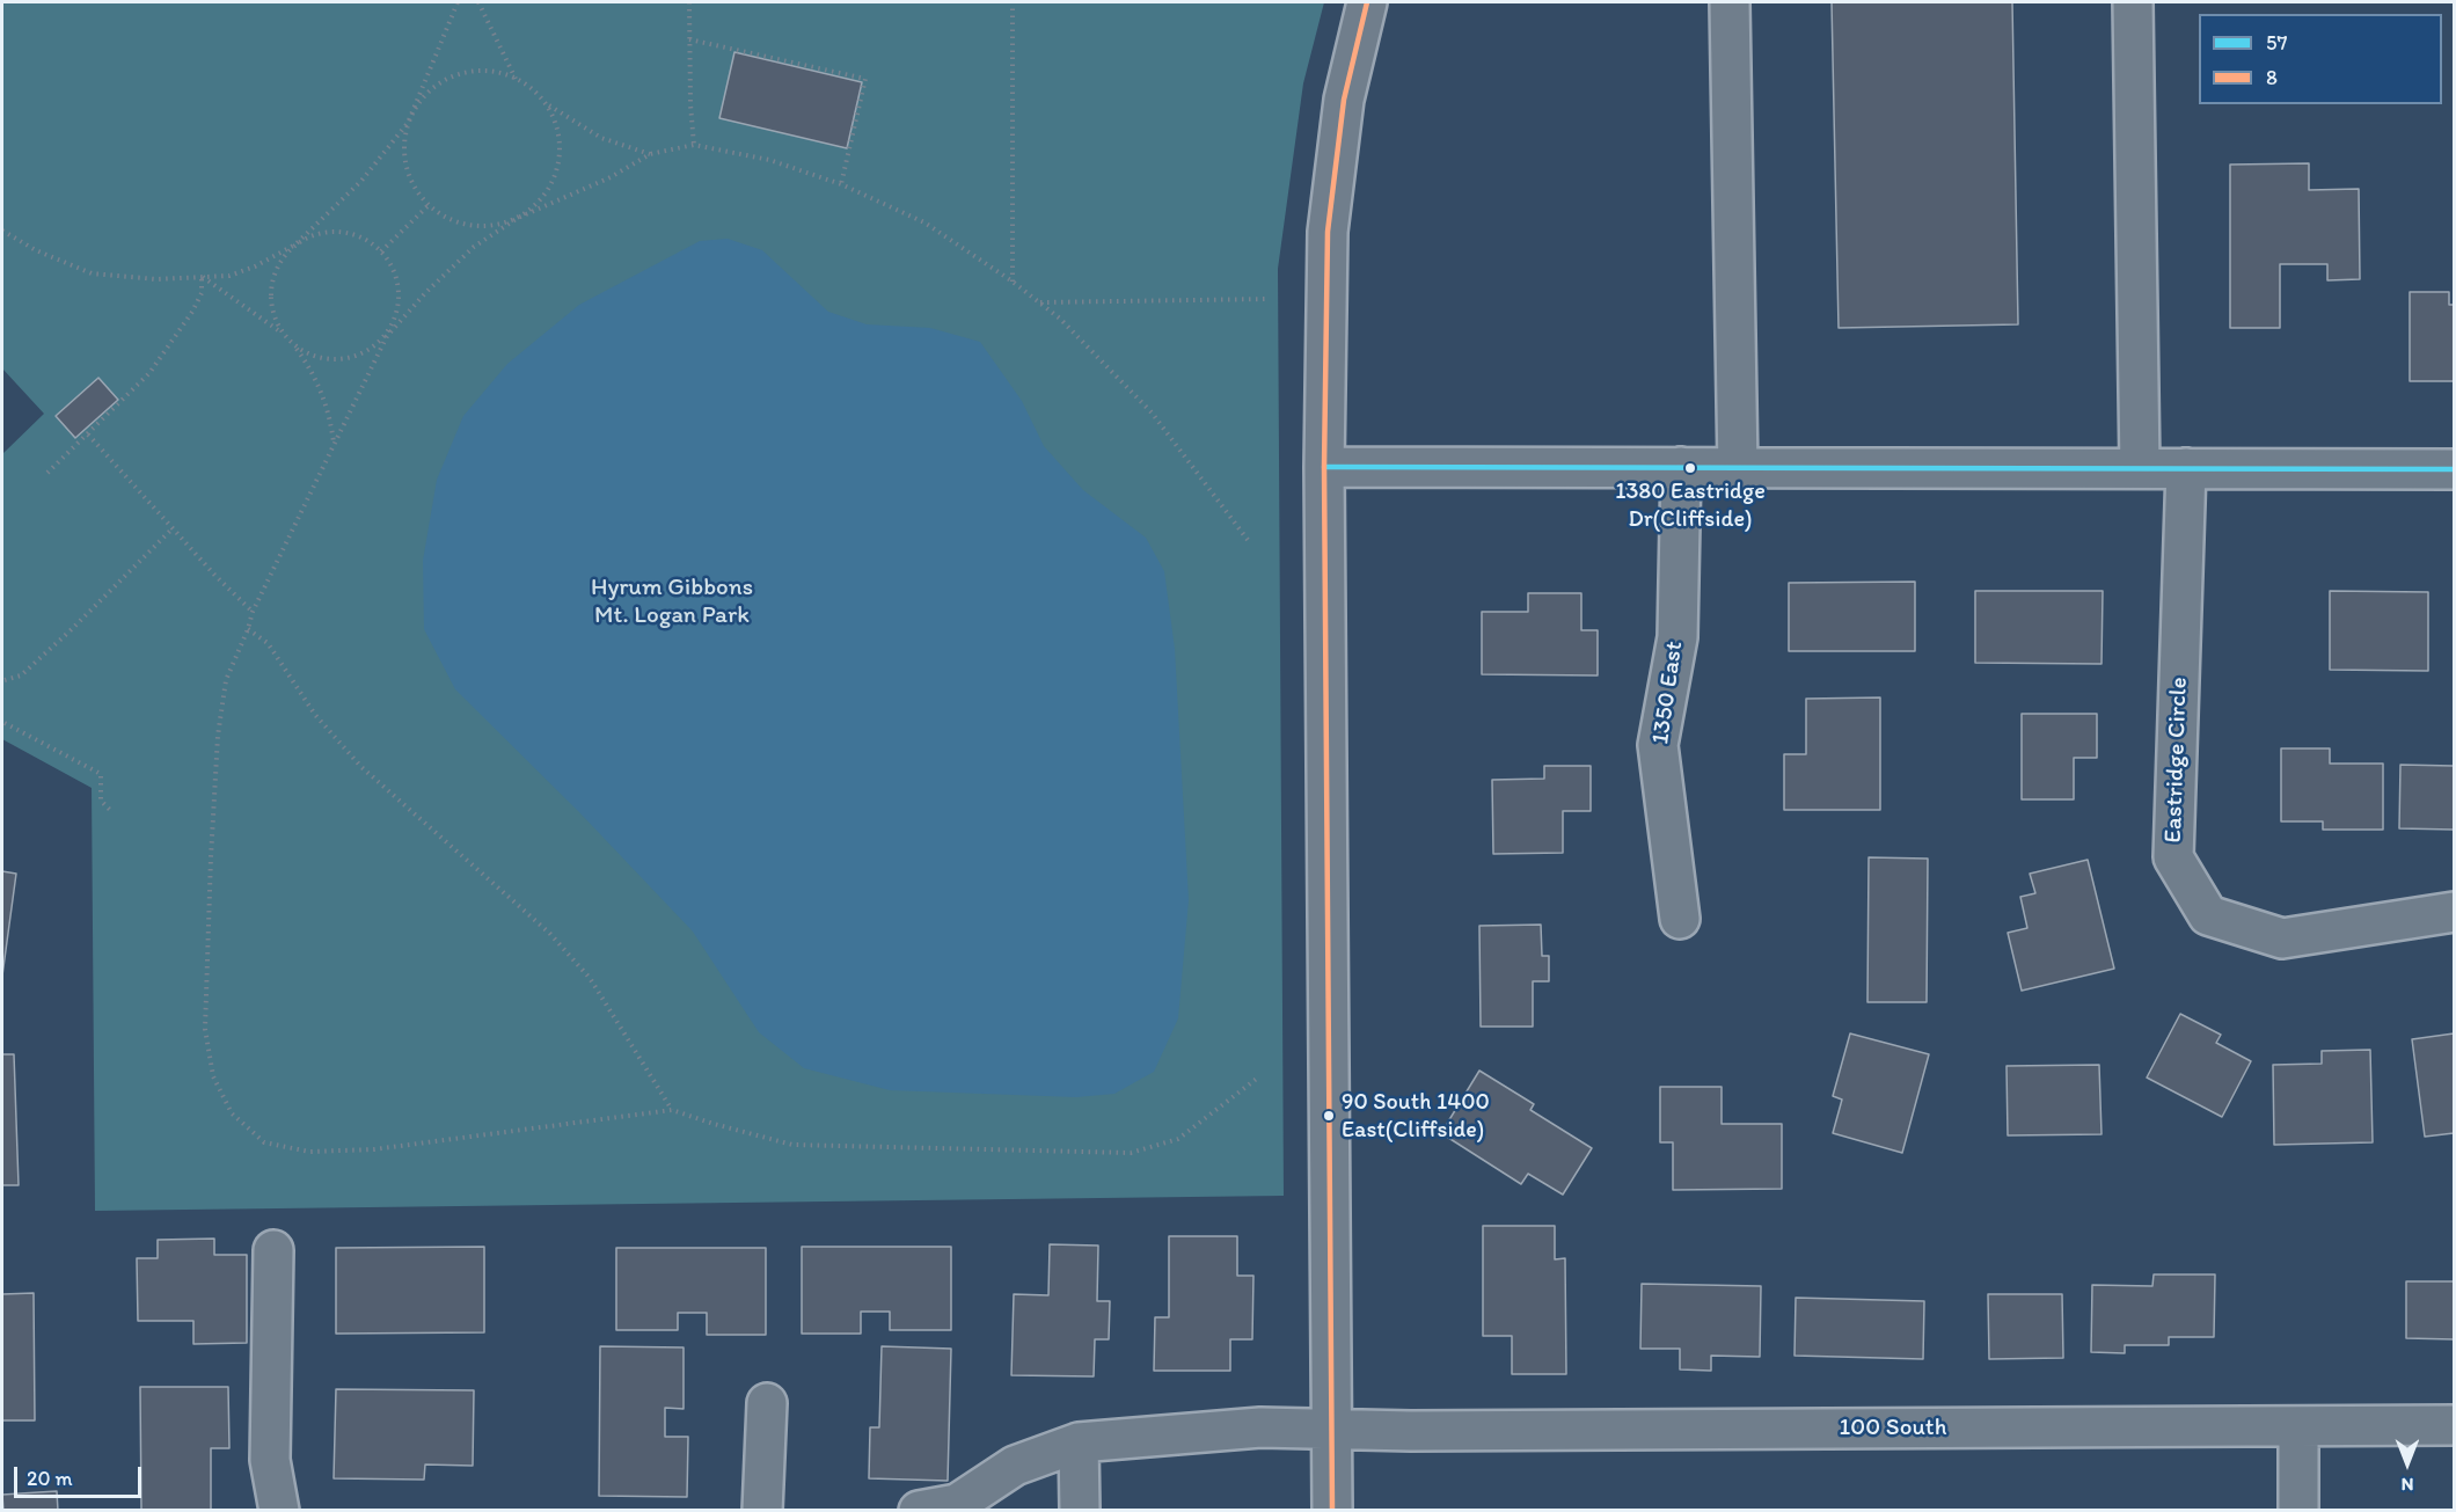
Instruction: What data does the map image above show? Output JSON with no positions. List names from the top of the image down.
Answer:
{
  "streets": {
    "street": ["1350 East", "Eastridge Circle", "100 South"]
  },
  "parks": ["Hyrum Gibbons Mt. Logan Park"],
  "places": ["1380 Eastridge Dr(Cliffside)", "90 South 1400 East(Cliffside)"],
  "lines": ["transit line 8", "transit line 57"],
  "legend": ["57", "8"],
  "scale_bar": "20 m",
  "north": "bottom"
}
